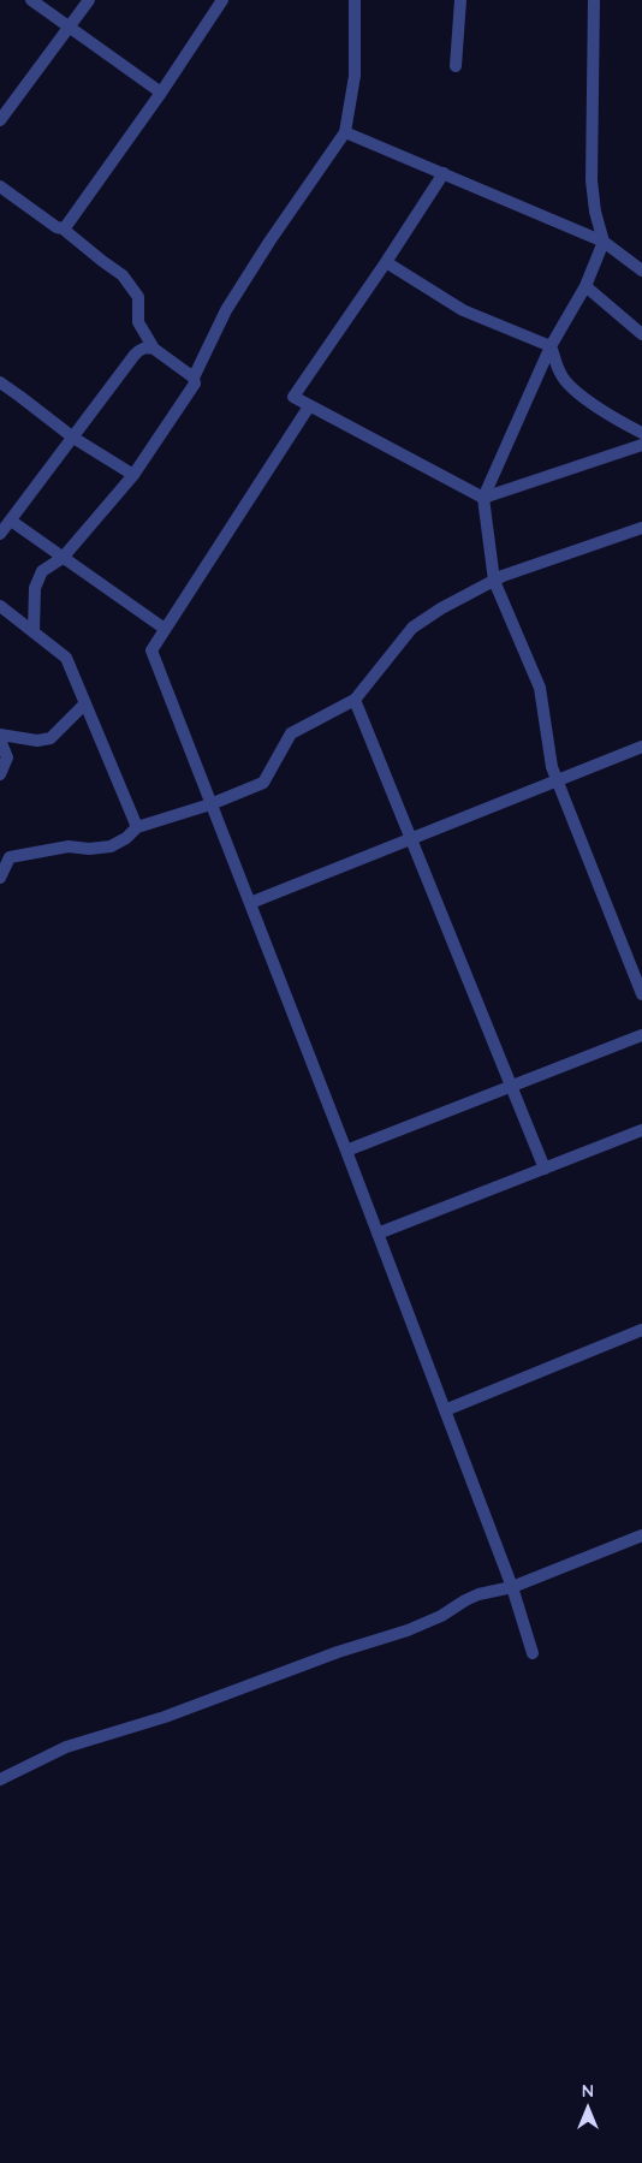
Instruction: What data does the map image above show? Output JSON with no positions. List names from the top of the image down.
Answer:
{
  "north": "top"
}
